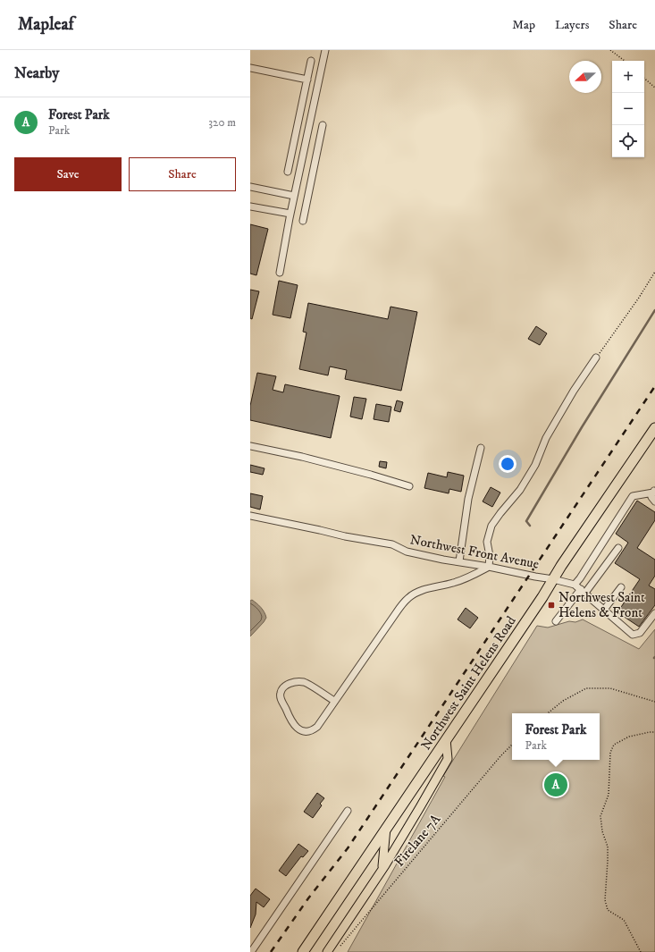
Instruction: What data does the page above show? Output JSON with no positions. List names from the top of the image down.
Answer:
{
  "streets": {
    "highway": ["Northwest Saint Helens Road"],
    "lane": ["Northwest Front Avenue"],
    "path": ["Firelane 7A"]
  },
  "crossings": [
    ["Northwest Front Avenue", "Northwest Saint Helens Road"]
  ],
  "places": {
    "transit": ["Northwest Saint Helens & Front"]
  },
  "north": "left",
  "page": {
    "header": "Mapleaf",
    "nav": ["Map", "Layers", "Share"],
    "heading": "Nearby",
    "map_buttons": ["+", "−"],
    "list": [
      {
        "mark": "A",
        "name": "Forest Park",
        "note": "Park",
        "value": "320 m"
      }
    ],
    "buttons": ["Save", "Share"],
    "popup": ["Forest Park", "Park"],
    "pins": "A"
  }
}
